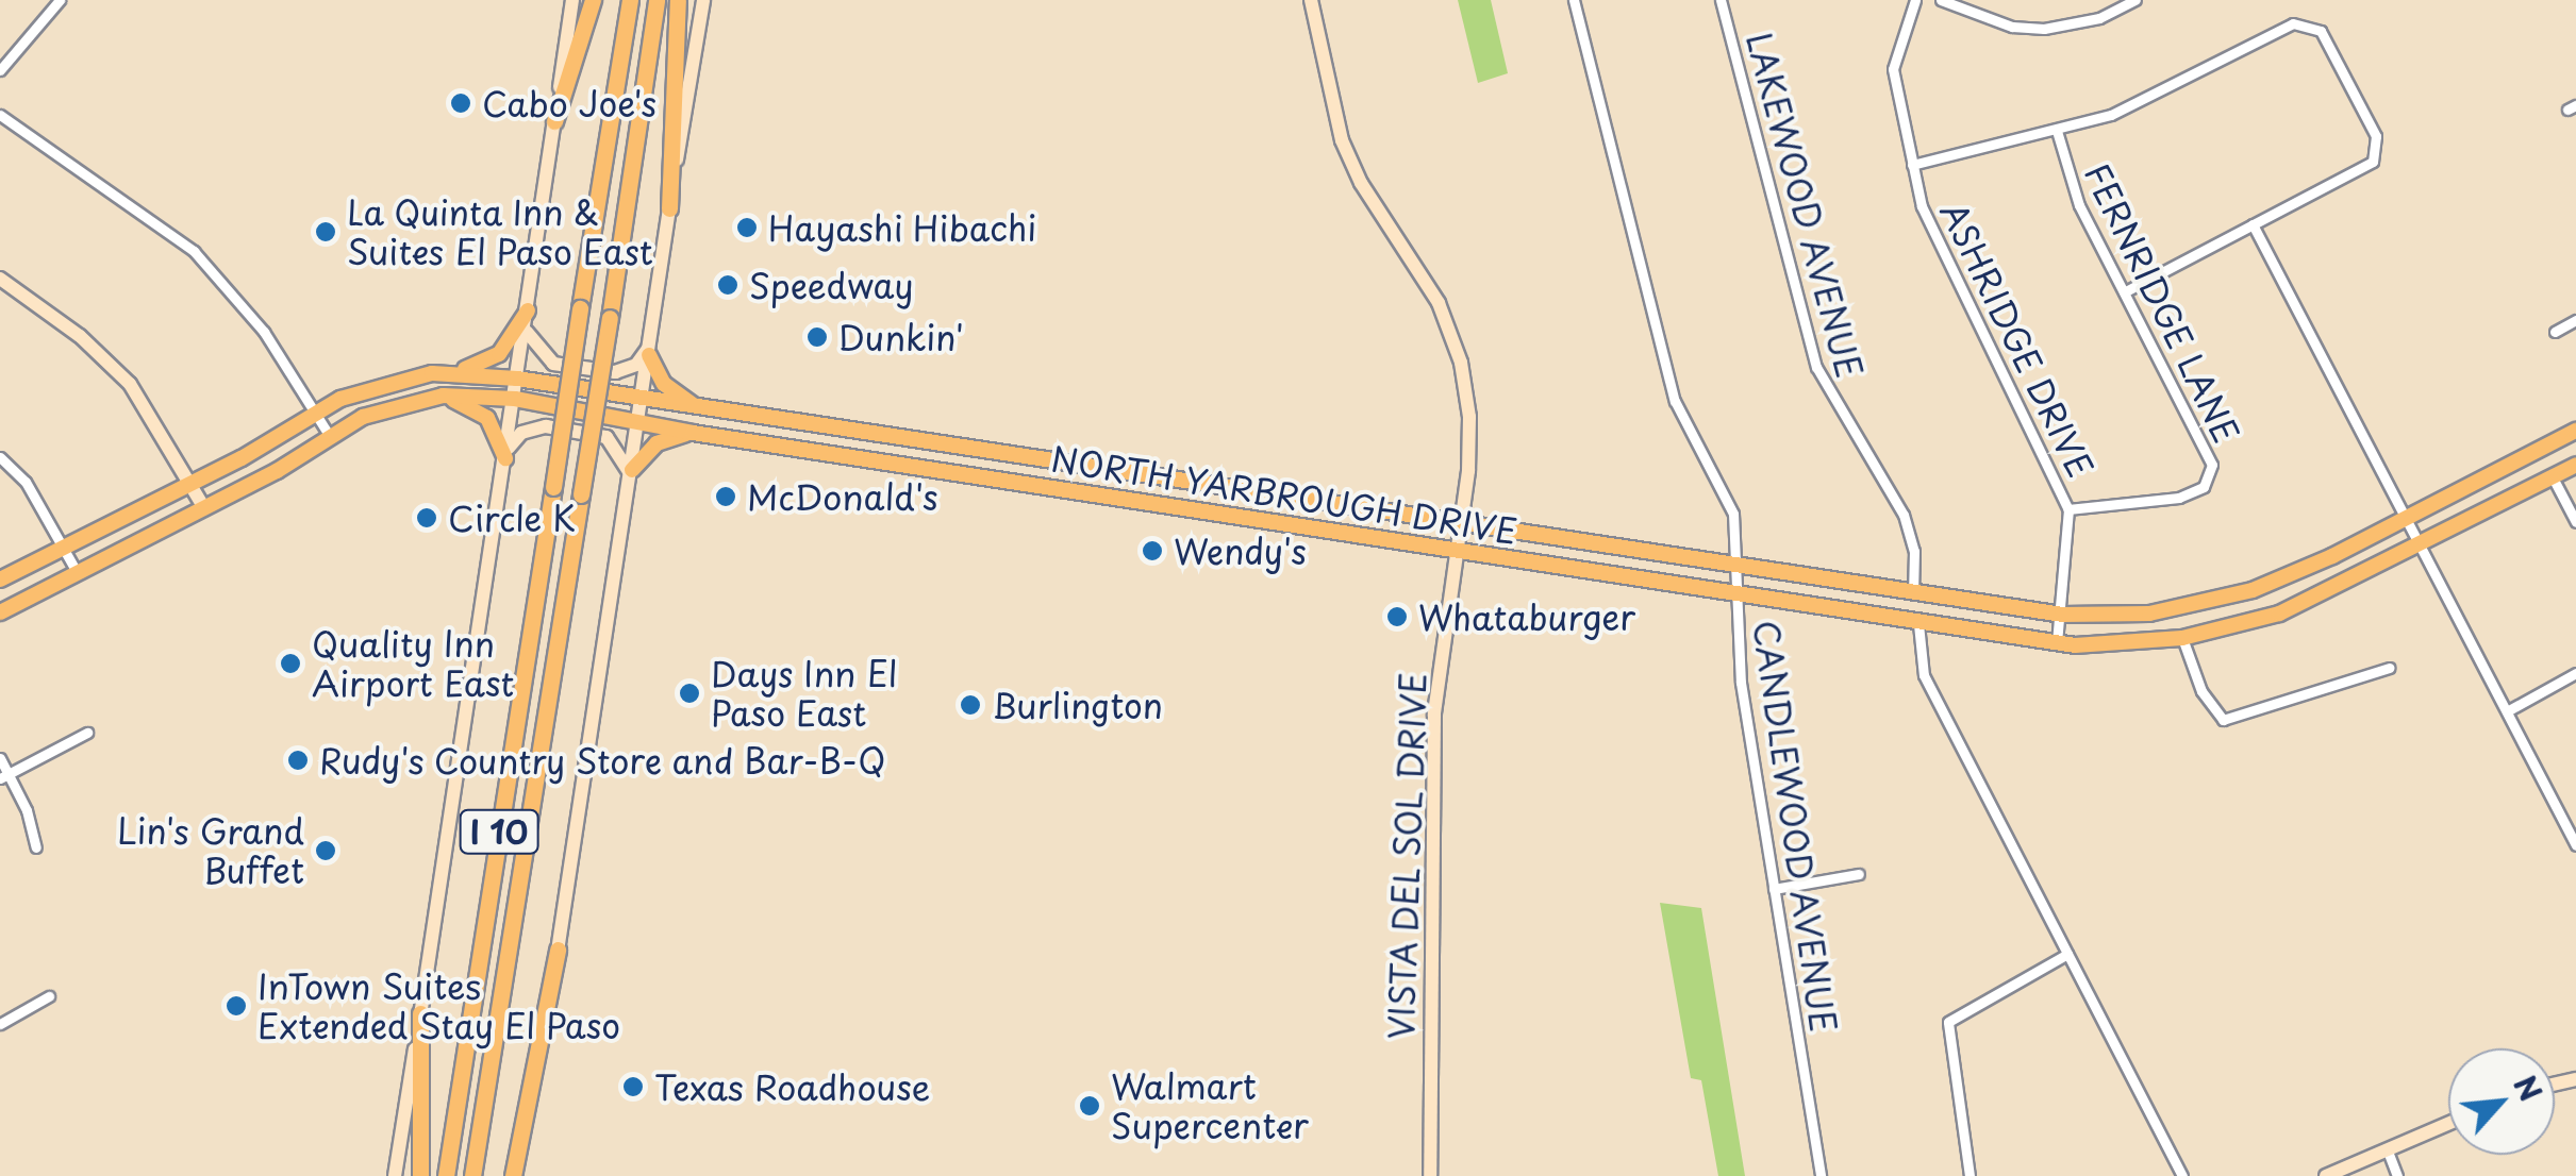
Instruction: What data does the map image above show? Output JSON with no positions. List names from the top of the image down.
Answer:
{
  "streets": {
    "highway": ["I 10"],
    "main road": ["NORTH YARBROUGH DRIVE", "VISTA DEL SOL DRIVE"],
    "street": [
      "LAKEWOOD AVENUE",
      "FERNRIDGE LANE",
      "ASHRIDGE DRIVE",
      "CANDLEWOOD AVENUE"
    ]
  },
  "crossings": [
    ["LAKEWOOD AVENUE", "NORTH YARBROUGH DRIVE"],
    ["FERNRIDGE LANE", "ASHRIDGE DRIVE"],
    ["ASHRIDGE DRIVE", "NORTH YARBROUGH DRIVE"],
    ["NORTH YARBROUGH DRIVE", "CANDLEWOOD AVENUE"],
    ["NORTH YARBROUGH DRIVE", "VISTA DEL SOL DRIVE"]
  ],
  "places": [
    "Cabo Joe's",
    "Hayashi Hibachi",
    "La Quinta Inn & Suites El Paso East",
    "Speedway",
    "Dunkin'",
    "McDonald's",
    "Circle K",
    "Wendy's",
    "Whataburger",
    "Quality Inn Airport East",
    "Days Inn El Paso East",
    "Burlington",
    "Rudy's Country Store and Bar-B-Q",
    "Lin's Grand Buffet",
    "InTown Suites Extended Stay El Paso",
    "Texas Roadhouse",
    "Walmart Supercenter"
  ],
  "north": "top right"
}
